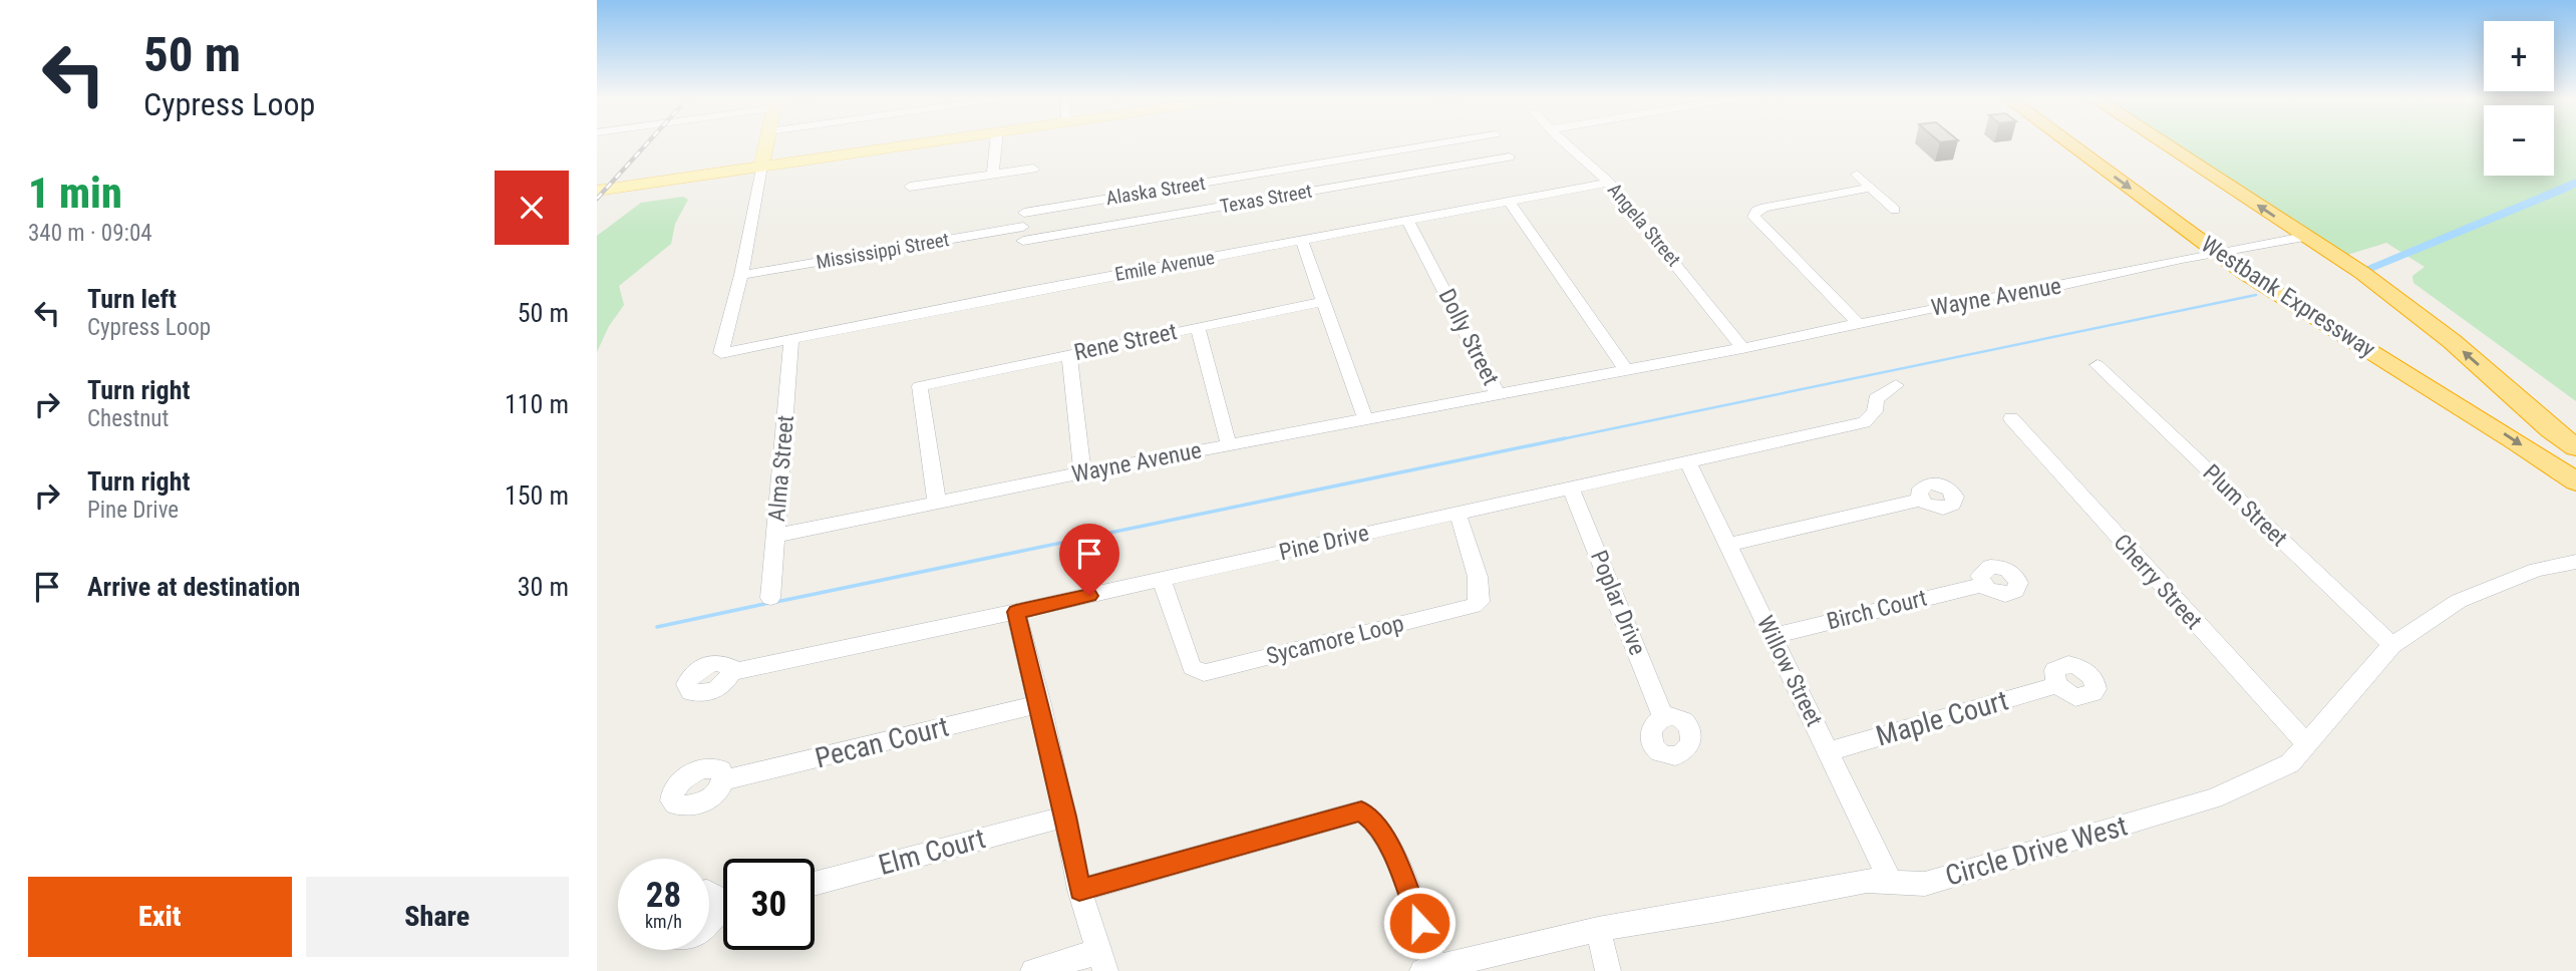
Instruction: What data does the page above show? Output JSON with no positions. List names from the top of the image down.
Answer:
{
  "streets": {
    "highway": ["Westbank Expressway"],
    "street": [
      "Alaska Street",
      "Texas Street",
      "Angela Street",
      "Mississippi Street",
      "Emile Avenue",
      "Wayne Avenue",
      "Dolly Street",
      "Rene Street",
      "Alma Street",
      "Plum Street",
      "Pine Drive",
      "Cherry Street",
      "Poplar Drive",
      "Birch Court",
      "Sycamore Loop",
      "Willow Street",
      "Maple Court",
      "Pecan Court",
      "Circle Drive West",
      "Elm Court"
    ]
  },
  "crossings": [
    ["Alaska Street", "Texas Street"],
    ["Alaska Street", "Mississippi Street"],
    ["Texas Street", "Mississippi Street"],
    ["Angela Street", "Emile Avenue"],
    ["Angela Street", "Wayne Avenue"],
    ["Mississippi Street", "Emile Avenue"],
    ["Emile Avenue", "Dolly Street"],
    ["Emile Avenue", "Alma Street"],
    ["Wayne Avenue", "Westbank Expressway"],
    ["Wayne Avenue", "Dolly Street"],
    ["Wayne Avenue", "Rene Street"],
    ["Wayne Avenue", "Alma Street"],
    ["Plum Street", "Circle Drive West"],
    ["Pine Drive", "Poplar Drive"],
    ["Pine Drive", "Sycamore Loop"],
    ["Pine Drive", "Willow Street"],
    ["Cherry Street", "Circle Drive West"],
    ["Birch Court", "Willow Street"],
    ["Willow Street", "Maple Court"],
    ["Willow Street", "Circle Drive West"]
  ],
  "page": {
    "turn": ["50 m", "Cypress Loop"],
    "map_buttons": ["+", "−"],
    "heading": ["1 min", "340 m · 09:04"],
    "list": [
      {
        "name": "Turn left",
        "note": "Cypress Loop",
        "value": "50 m"
      },
      {
        "name": "Turn right",
        "note": "Chestnut",
        "value": "110 m"
      },
      {
        "name": "Turn right",
        "note": "Pine Drive",
        "value": "150 m"
      },
      {
        "name": "Arrive at destination",
        "value": "30 m"
      }
    ],
    "speed": "28 km/h",
    "limit": "30",
    "buttons": ["Exit", "Share"]
  }
}
